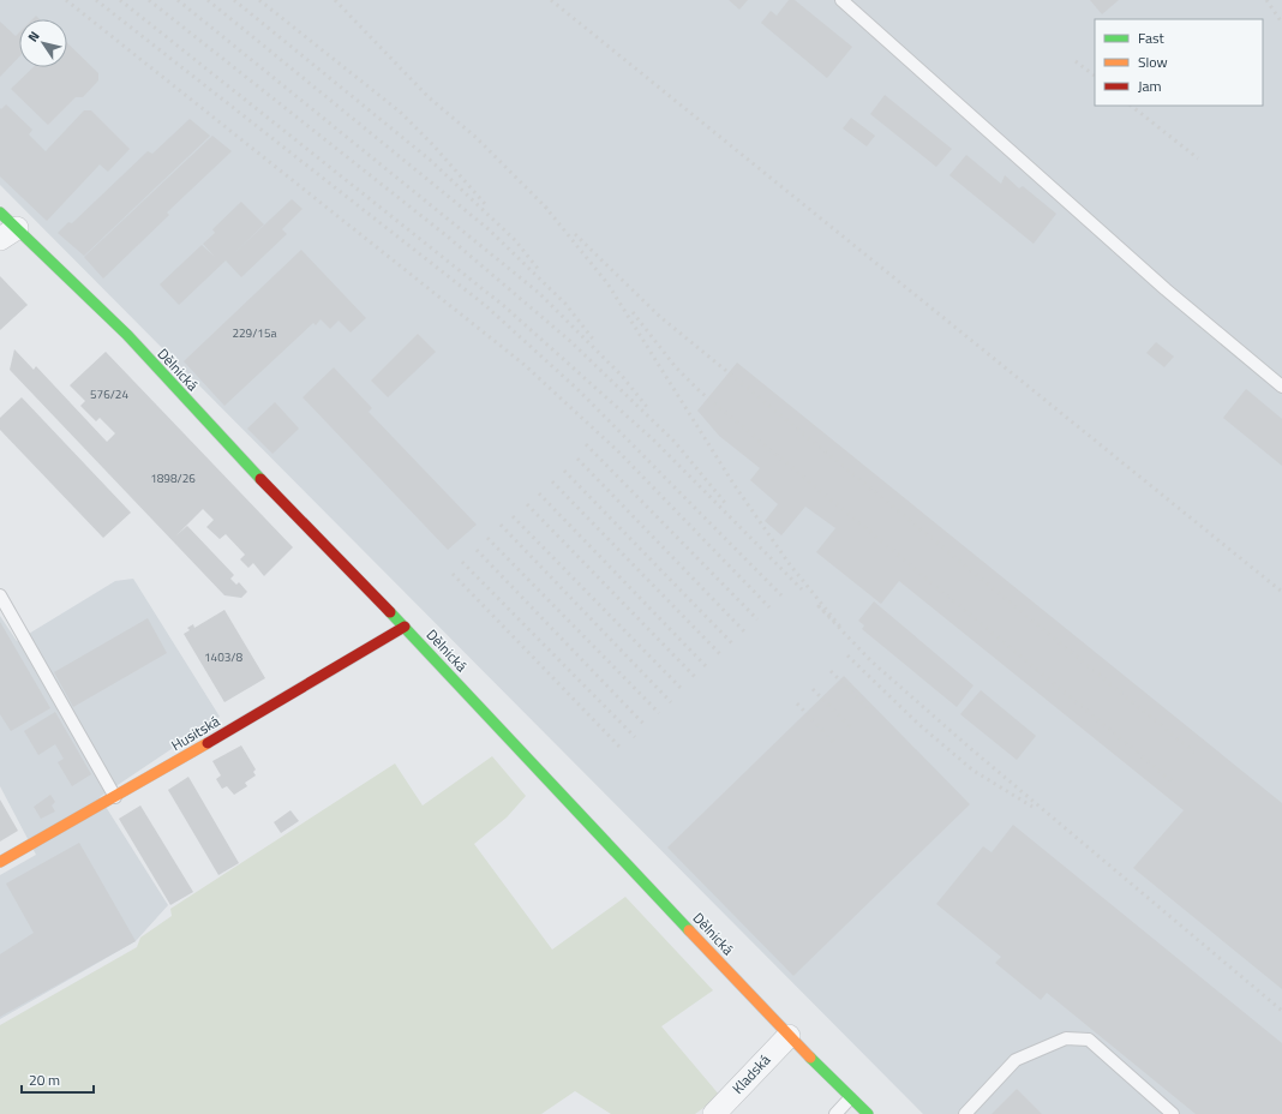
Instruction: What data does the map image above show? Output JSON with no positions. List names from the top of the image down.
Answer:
{
  "streets": {
    "street": ["Dělnická", "Husitská", "Kladská"]
  },
  "crossings": [
    ["Dělnická", "Husitská"],
    ["Dělnická", "Kladská"]
  ],
  "house_numbers": [
    "229/15a",
    "576/24",
    "1898/26",
    "1403/8"
  ],
  "legend": ["Fast", "Slow", "Jam"],
  "scale_bar": "20 m",
  "north": "top left"
}
